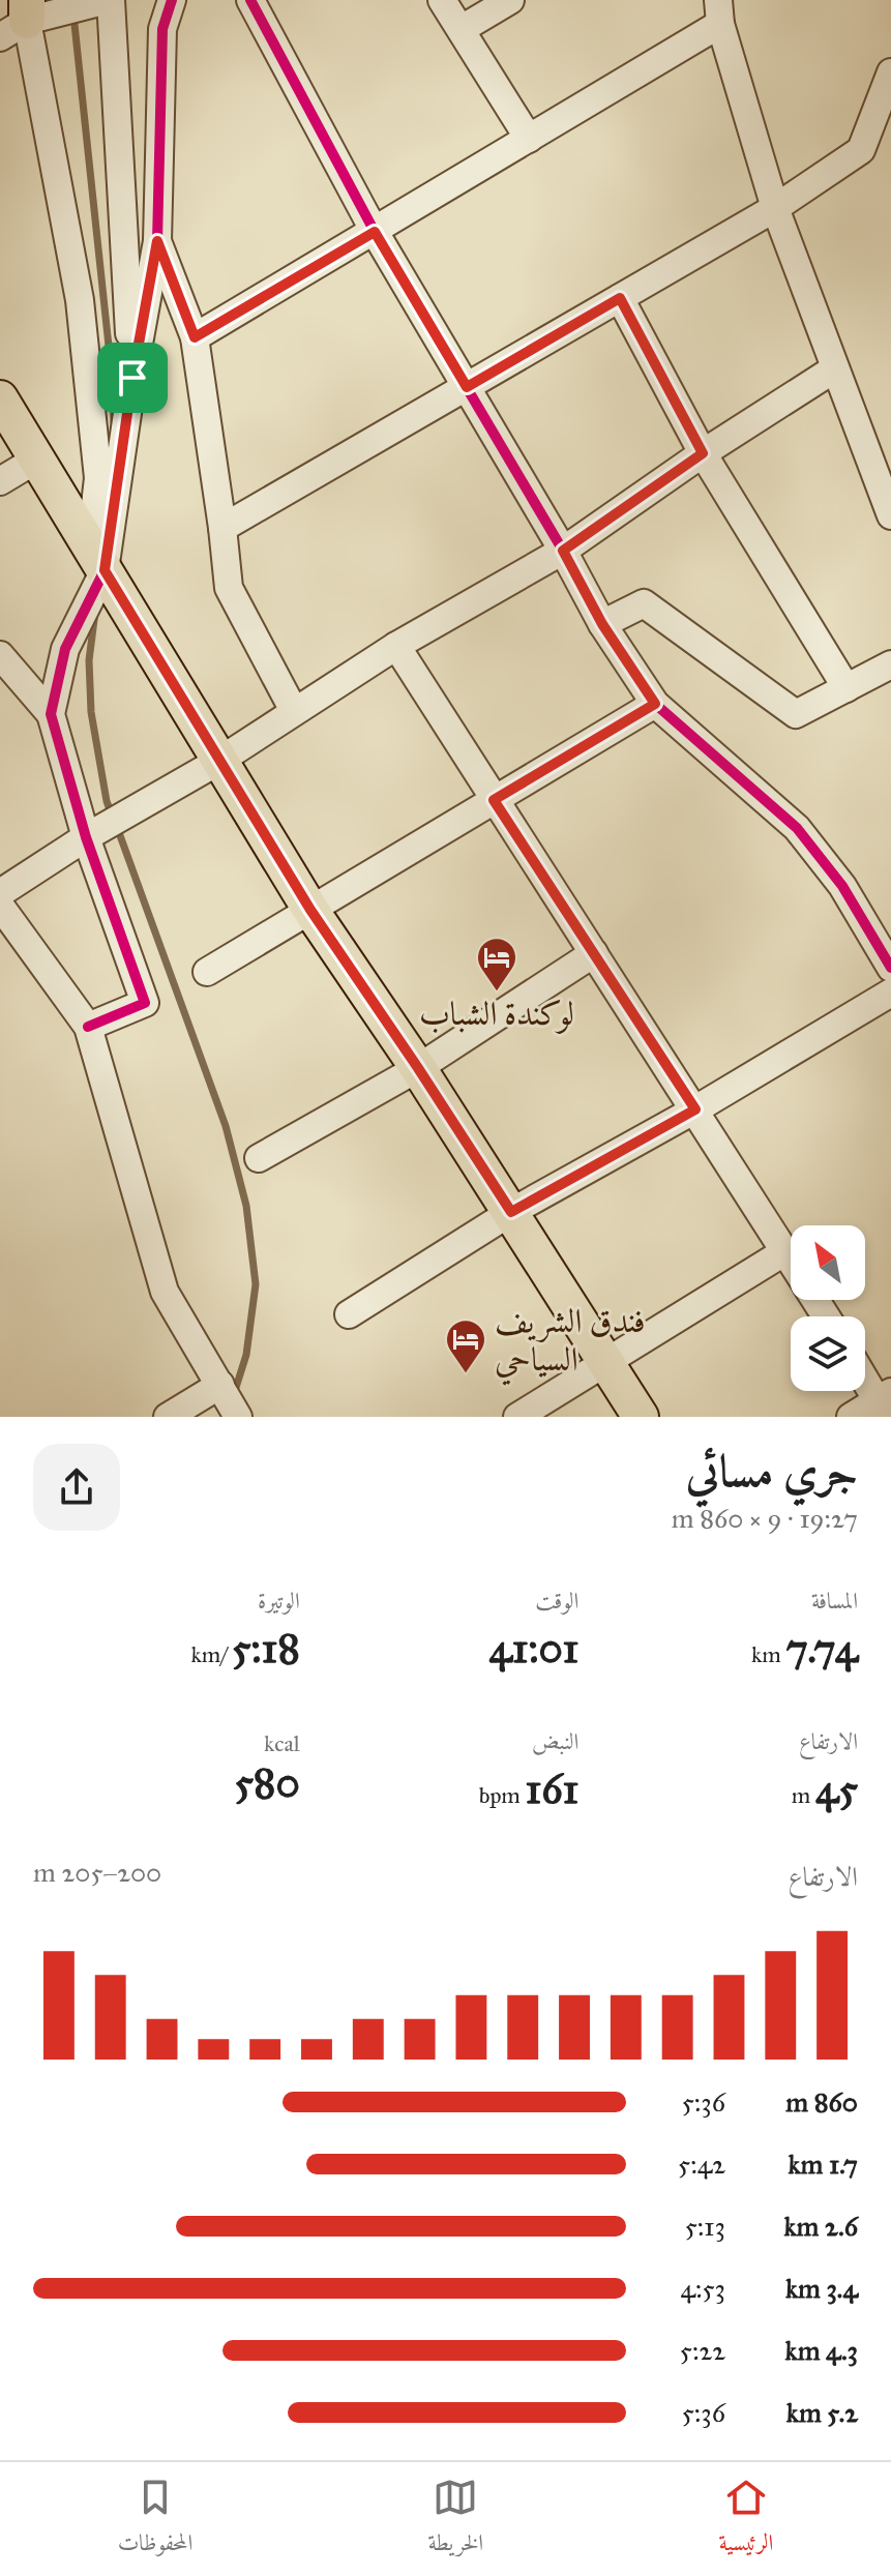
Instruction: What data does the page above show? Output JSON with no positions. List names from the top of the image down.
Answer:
{
  "places": {
    "hotel": ["لوكندة الشباب", "فندق الشريف السياحي"]
  },
  "north": "top left",
  "page": {
    "heading": ["جري مسائي", "19:27 · 9 × 860 m"],
    "stats": [
      ["المسافة", "7.74 km"],
      ["الوقت", "41:01"],
      ["الوتيرة", "5:18 /km"],
      ["الارتفاع", "45 m"],
      ["النبض", "161 bpm"],
      ["kcal", "580"]
    ],
    "chart": ["الارتفاع", "200–205 m"],
    "list": [
      {
        "name": "860 m",
        "note": "5:36"
      },
      {
        "name": "1.7 km",
        "note": "5:42"
      },
      {
        "name": "2.6 km",
        "note": "5:13"
      },
      {
        "name": "3.4 km",
        "note": "4:53"
      },
      {
        "name": "4.3 km",
        "note": "5:22"
      },
      {
        "name": "5.2 km",
        "note": "5:36"
      }
    ],
    "tabs": ["الرئيسية", "الخريطة", "المحفوظات"]
  }
}
